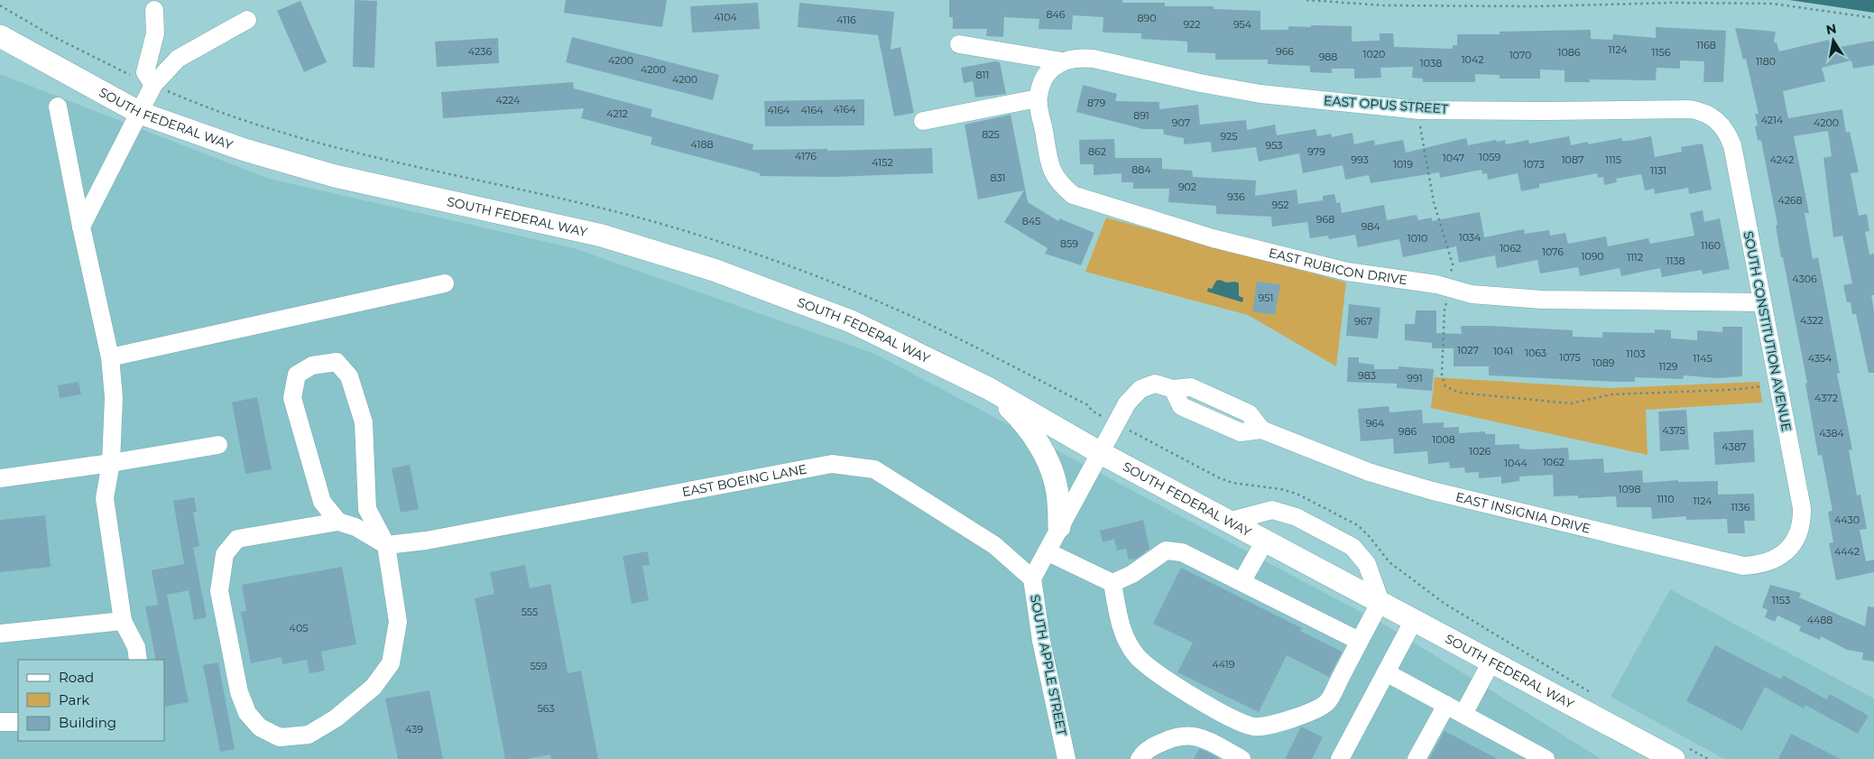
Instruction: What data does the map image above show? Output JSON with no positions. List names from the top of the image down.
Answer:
{
  "streets": {
    "main road": ["SOUTH FEDERAL WAY"],
    "street": [
      "EAST OPUS STREET",
      "EAST RUBICON DRIVE",
      "SOUTH CONSTITUTION AVENUE",
      "EAST BOEING LANE",
      "EAST INSIGNIA DRIVE",
      "SOUTH APPLE STREET"
    ]
  },
  "crossings": [
    ["EAST OPUS STREET", "EAST RUBICON DRIVE"],
    ["EAST OPUS STREET", "SOUTH CONSTITUTION AVENUE"],
    ["SOUTH FEDERAL WAY", "EAST INSIGNIA DRIVE"],
    ["SOUTH FEDERAL WAY", "SOUTH APPLE STREET"],
    ["EAST RUBICON DRIVE", "SOUTH CONSTITUTION AVENUE"],
    ["SOUTH CONSTITUTION AVENUE", "EAST INSIGNIA DRIVE"],
    ["EAST BOEING LANE", "SOUTH APPLE STREET"],
    ["EAST INSIGNIA DRIVE", "SOUTH APPLE STREET"]
  ],
  "house_numbers": [
    "846",
    "4104",
    "890",
    "4116",
    "922",
    "954",
    "1168",
    "1124",
    "4236",
    "966",
    "1086",
    "1156",
    "1020",
    "1070",
    "988",
    "1042",
    "4200",
    "1180",
    "1038",
    "4200",
    "811",
    "4200",
    "4224",
    "879",
    "4164",
    "4164",
    "4164",
    "4212",
    "891",
    "4214",
    "907",
    "4200",
    "825",
    "925",
    "4188",
    "953",
    "862",
    "979",
    "4176",
    "1059",
    "1047",
    "993",
    "1087",
    "1115",
    "4242",
    "4152",
    "1019",
    "1073",
    "884",
    "1131",
    "831",
    "902",
    "936",
    "4268",
    "952",
    "968",
    "845",
    "984",
    "1034",
    "1010",
    "859",
    "1160",
    "1062",
    "1076",
    "1090",
    "1112",
    "1138",
    "4306",
    "951",
    "4322",
    "967",
    "1027",
    "1041",
    "1063",
    "1103",
    "1075",
    "1145",
    "4354",
    "1089",
    "1129",
    "983",
    "991",
    "4372",
    "964",
    "4375",
    "986",
    "4384",
    "1008",
    "4387",
    "1026",
    "1062",
    "1044",
    "1098",
    "1110",
    "1124",
    "1136",
    "4430",
    "4442",
    "1153",
    "555",
    "4488",
    "405",
    "4419",
    "559",
    "563",
    "439"
  ],
  "legend": ["Road", "Park", "Building"],
  "north": "top"
}
